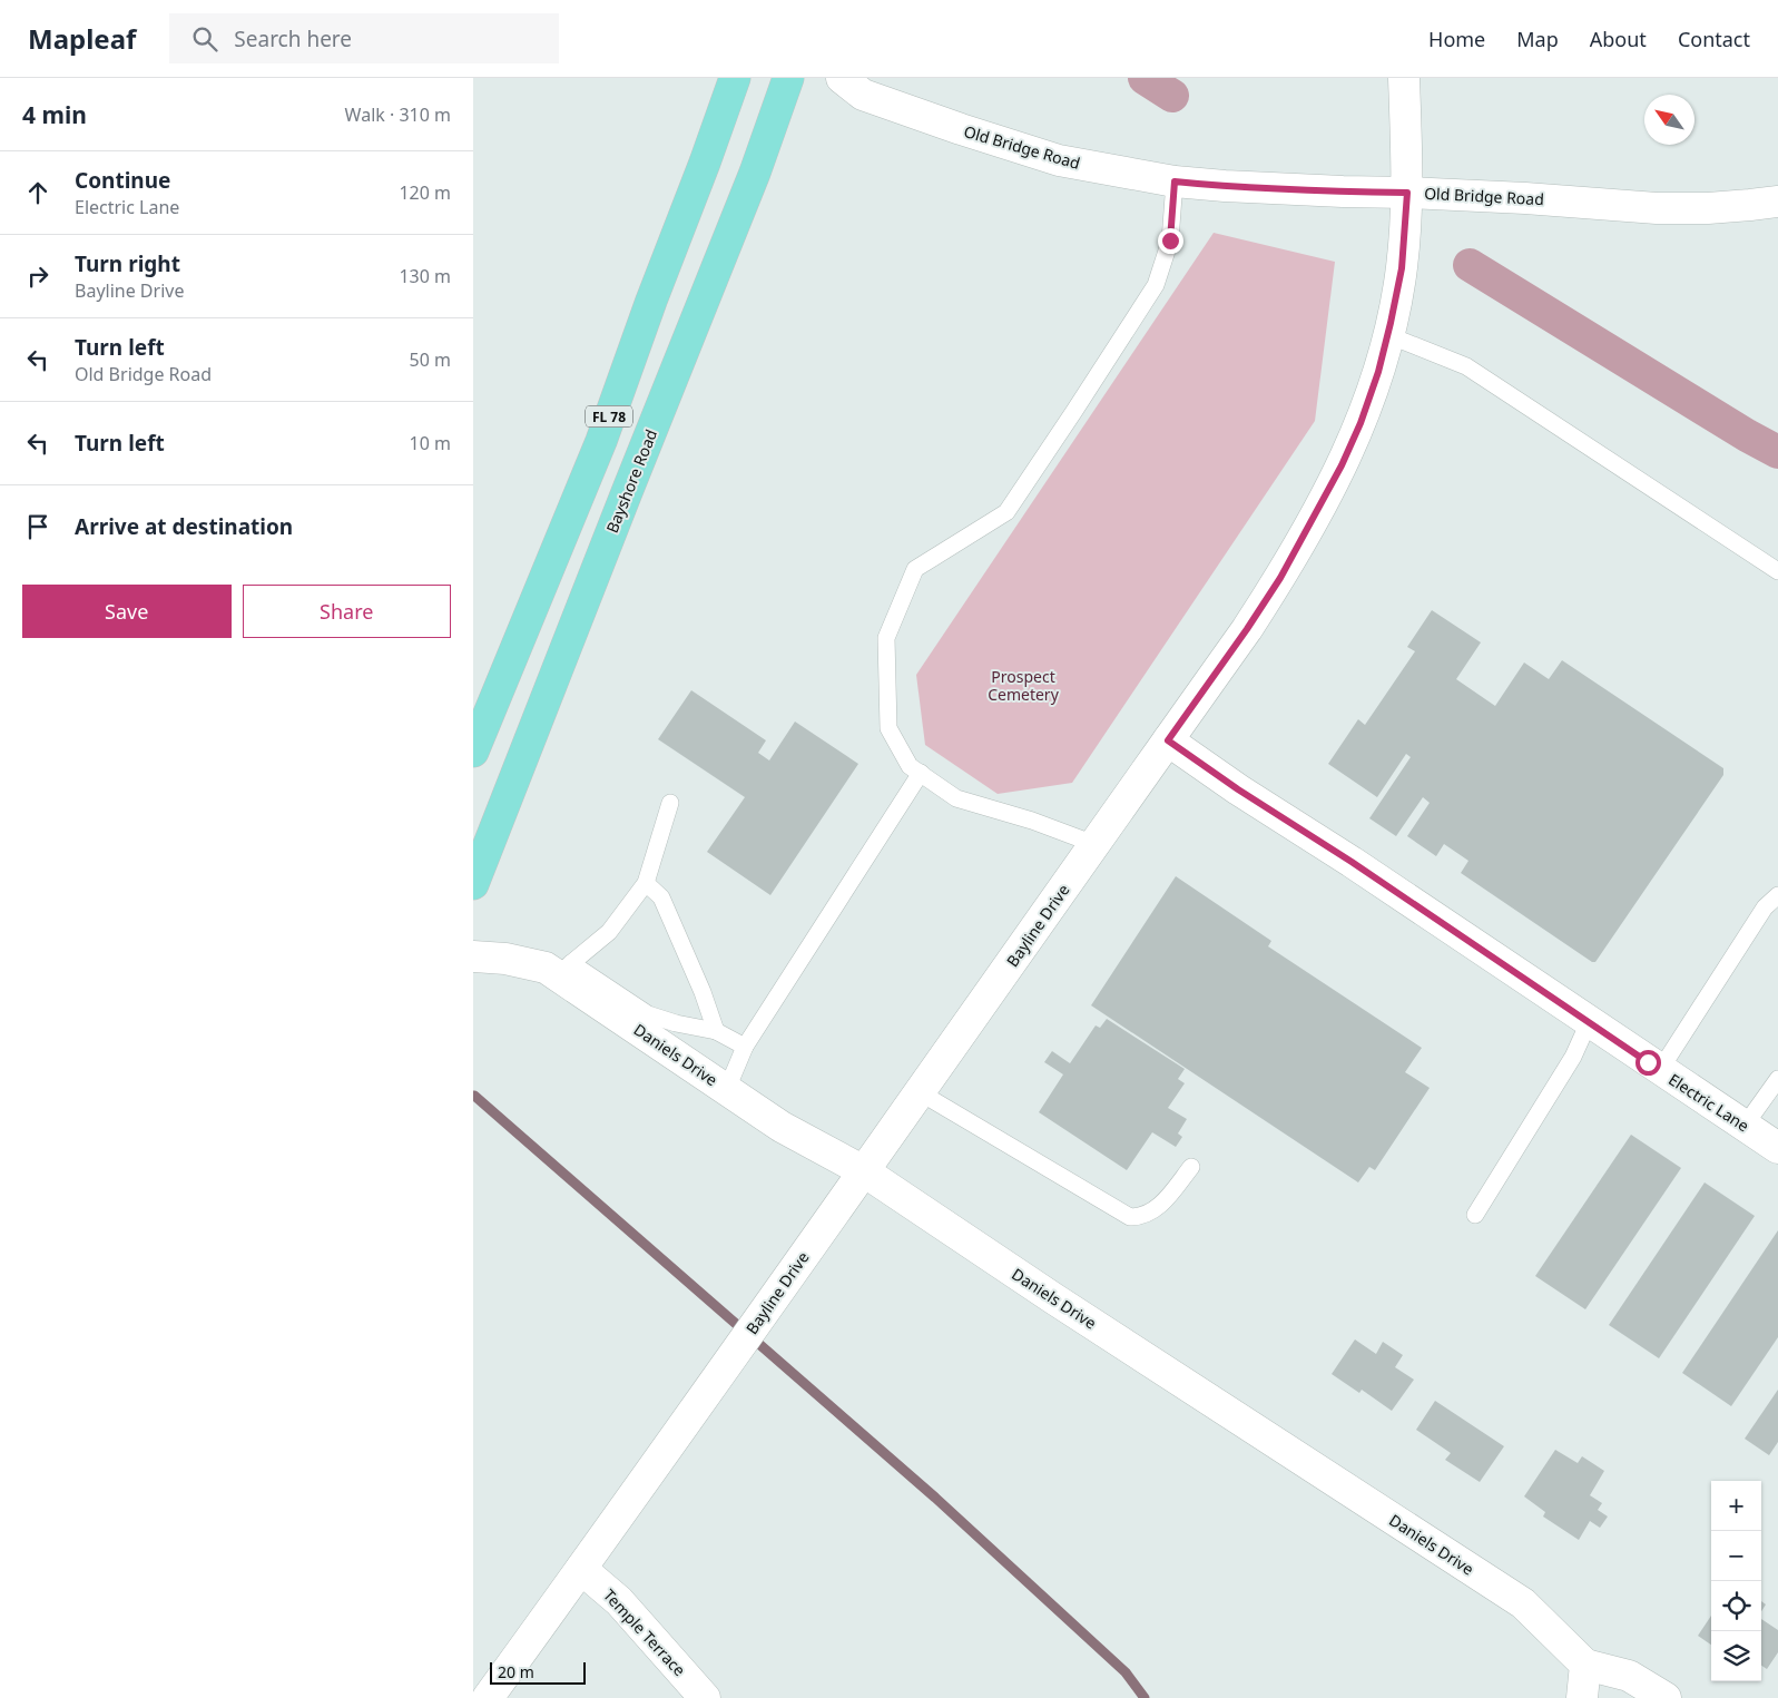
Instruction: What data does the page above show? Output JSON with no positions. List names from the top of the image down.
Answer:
{
  "streets": {
    "main road": ["FL 78", "Bayshore Road"],
    "street": [
      "Old Bridge Road",
      "Bayline Drive",
      "Daniels Drive",
      "Electric Lane",
      "Temple Terrace"
    ]
  },
  "crossings": [
    ["Old Bridge Road", "Bayline Drive"],
    ["Bayline Drive", "Daniels Drive"],
    ["Bayline Drive", "Electric Lane"],
    ["Bayline Drive", "Temple Terrace"]
  ],
  "parks": ["Prospect Cemetery"],
  "scale_bar": "20 m",
  "north": "top left",
  "page": {
    "header": "Mapleaf",
    "search": "Search here",
    "nav": [
      "Home",
      "Map",
      "About",
      "Contact"
    ],
    "heading": ["4 min", "Walk · 310 m"],
    "list": [
      ["Continue", "Electric Lane", "120 m"],
      ["Turn right", "Bayline Drive", "130 m"],
      ["Turn left", "Old Bridge Road", "50 m"],
      ["Turn left", "10 m"],
      "Arrive at destination"
    ],
    "buttons": ["Save", "Share"],
    "map_buttons": ["+", "−"],
    "scale": "20 m"
  }
}
